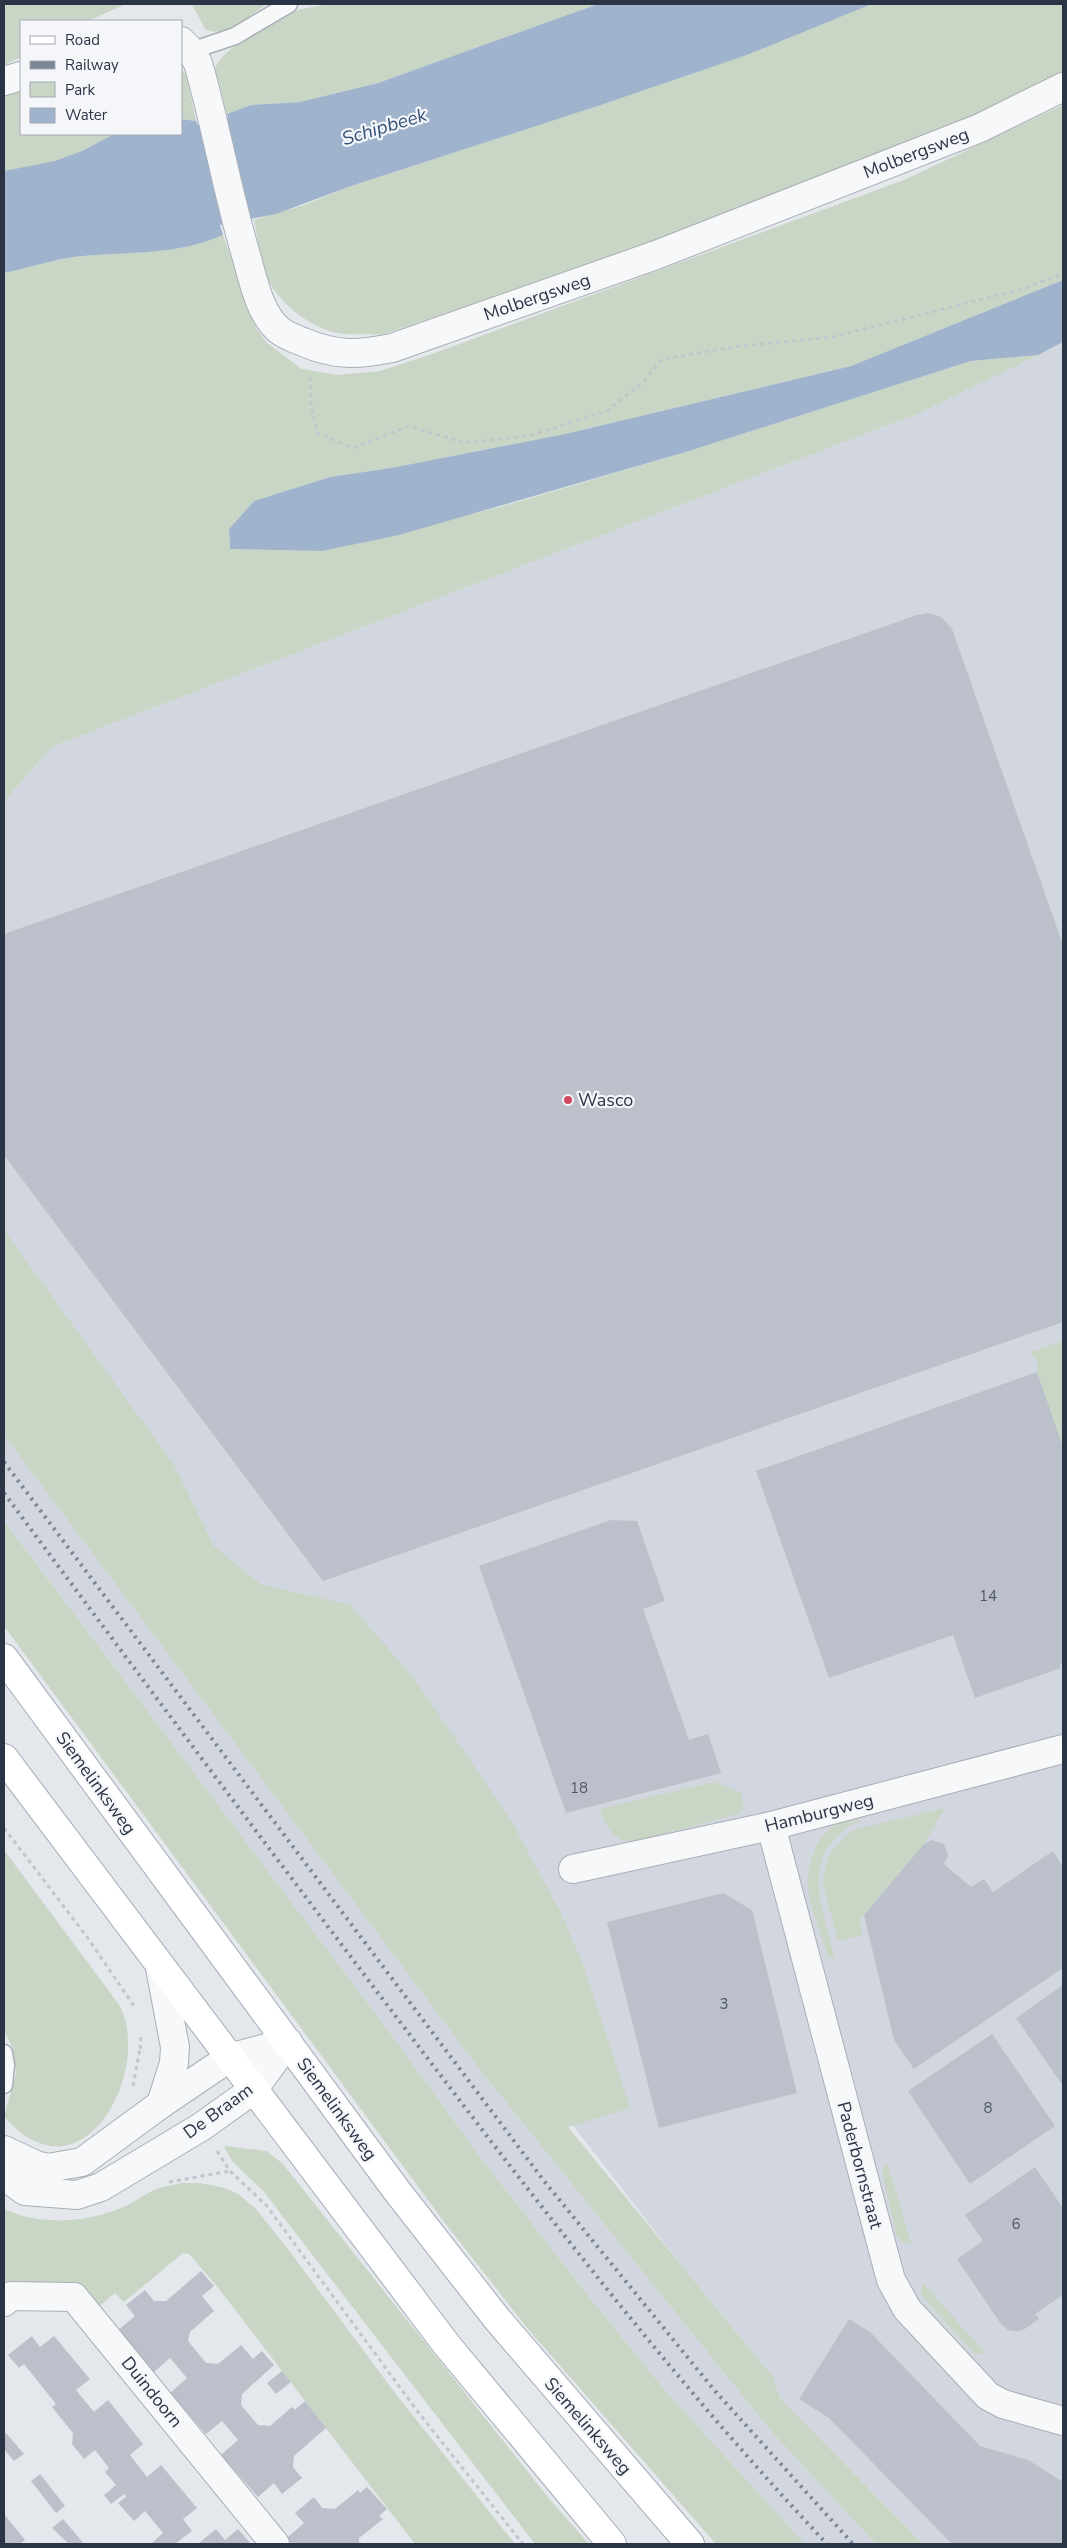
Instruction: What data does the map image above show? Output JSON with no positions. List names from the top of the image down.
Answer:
{
  "streets": {
    "main road": ["Siemelinksweg"],
    "street": [
      "Molbergsweg",
      "Hamburgweg",
      "De Braam",
      "Paderbornstraat",
      "Duindoorn"
    ]
  },
  "crossings": [
    ["Siemelinksweg", "De Braam"],
    ["Hamburgweg", "Paderbornstraat"]
  ],
  "water": ["Schipbeek"],
  "places": ["Wasco"],
  "house_numbers": [
    "14",
    "18",
    "3",
    "8",
    "6"
  ],
  "legend": [
    "Road",
    "Railway",
    "Park",
    "Water"
  ]
}
